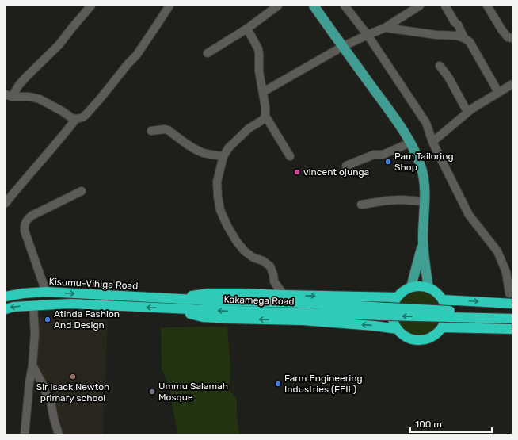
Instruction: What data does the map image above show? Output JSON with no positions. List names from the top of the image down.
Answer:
{
  "streets": {
    "highway": ["Kisumu-Vihiga Road", "Kakamega Road"]
  },
  "places": [
    "Pam Tailoring Shop",
    "vincent ojunga",
    "Atinda Fashion And Design",
    "Sir Isack Newton primary school",
    "Farm Engineering Industries (FEIL)",
    "Ummu Salamah Mosque"
  ],
  "scale_bar": "100 m"
}
